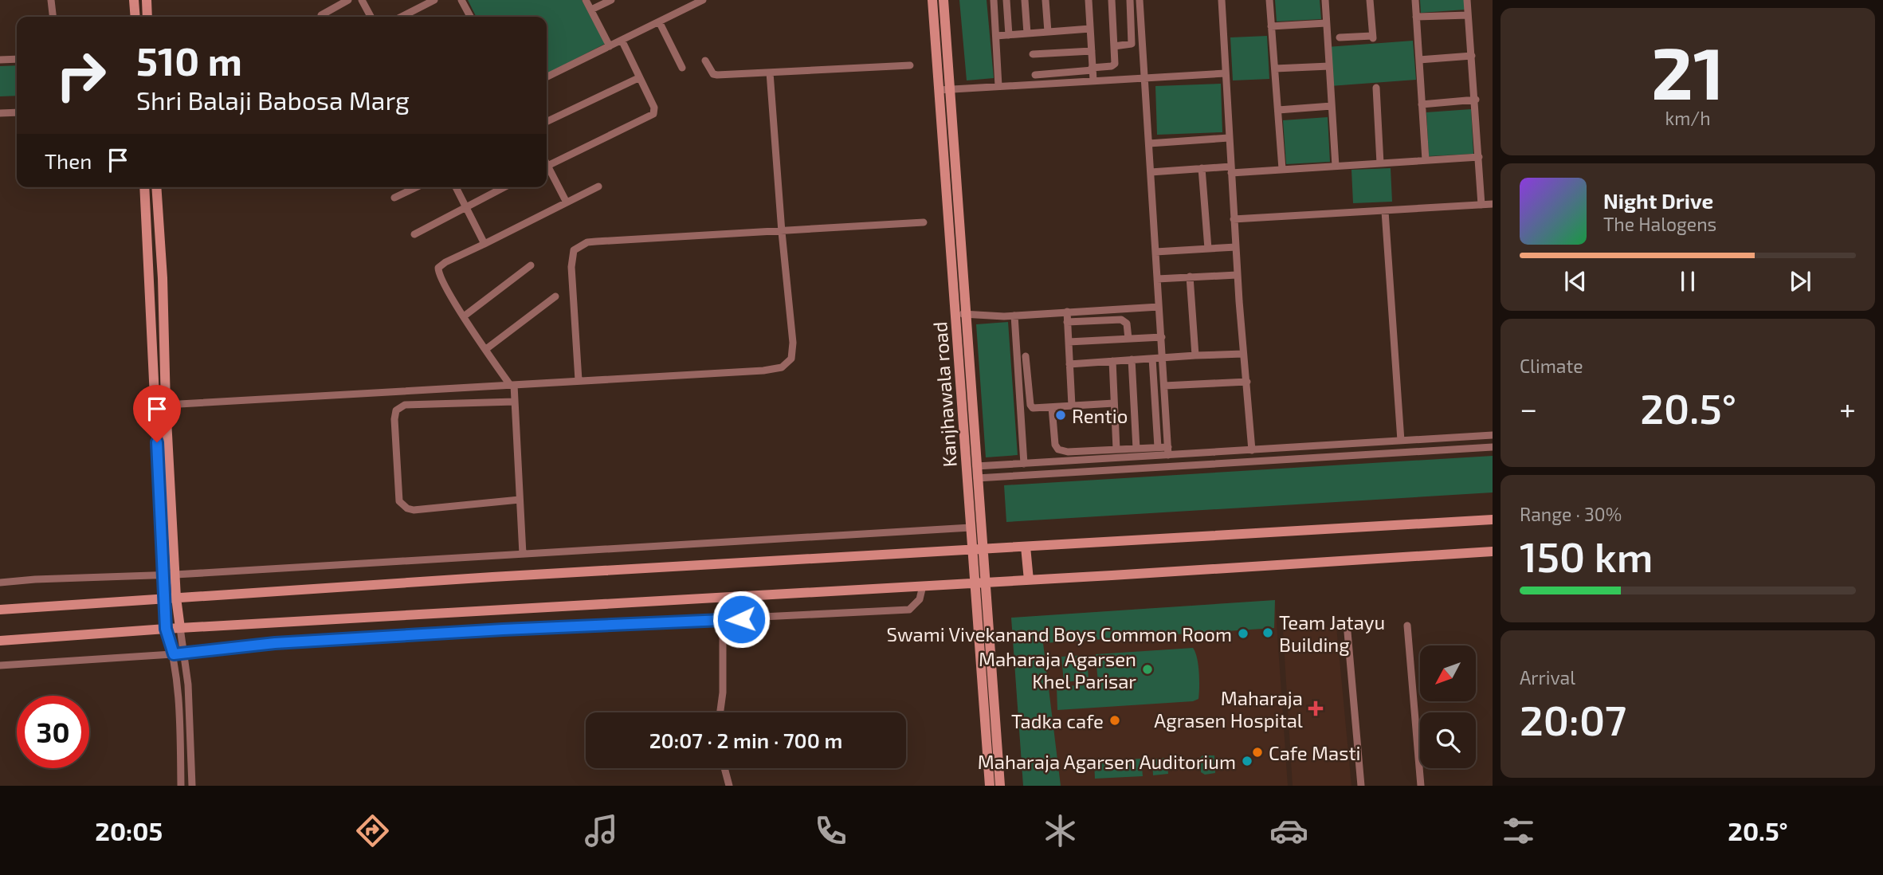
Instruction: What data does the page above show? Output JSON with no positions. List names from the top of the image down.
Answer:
{
  "streets": {
    "street": ["Kanjhawala road"]
  },
  "places": {
    "other": [
      "Rentio",
      "Team Jatayu Building",
      "Swami Vivekanand Boys Common Room",
      "Maharaja Agarsen Khel Parisar",
      "Tadka cafe",
      "Cafe Masti",
      "Maharaja Agarsen Auditorium"
    ],
    "health": ["Maharaja Agrasen Hospital"]
  },
  "north": "bottom left",
  "page": {
    "tile": [
      ["21", "km/h"],
      "Climate",
      ["Range · 30%", "150 km"],
      ["Arrival", "20:07"]
    ],
    "turn": ["510 m", "Shri Balaji Babosa Marg"],
    "then": "Then",
    "song": ["Night Drive", "The Halogens"],
    "heat": ["−", "20.5°", "+"],
    "limit": "30",
    "trip": "20:07 · 2 min · 700 m",
    "tabs": ["20:05", "20.5°"]
  }
}
